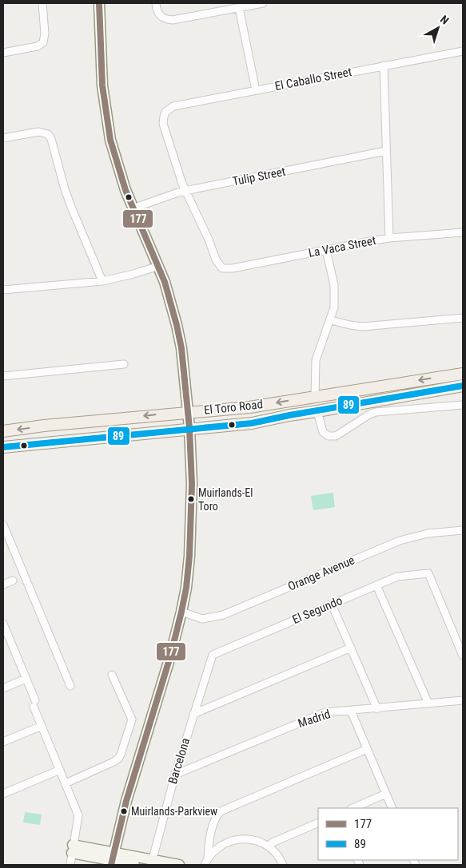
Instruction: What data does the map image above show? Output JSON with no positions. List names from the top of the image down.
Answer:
{
  "streets": {
    "main road": ["El Toro Road"],
    "street": [
      "El Caballo Street",
      "Tulip Street",
      "La Vaca Street",
      "Orange Avenue",
      "El Segundo",
      "Madrid",
      "Barcelona"
    ]
  },
  "crossings": [
    ["El Caballo Street", "Tulip Street"],
    ["El Caballo Street", "La Vaca Street"],
    ["Tulip Street", "La Vaca Street"],
    ["El Segundo", "Barcelona"],
    ["Madrid", "Barcelona"]
  ],
  "places": ["Muirlands-El Toro", "Muirlands-Parkview"],
  "lines": ["transit line 177", "transit line 89"],
  "legend": ["177", "89"],
  "north": "top right"
}
